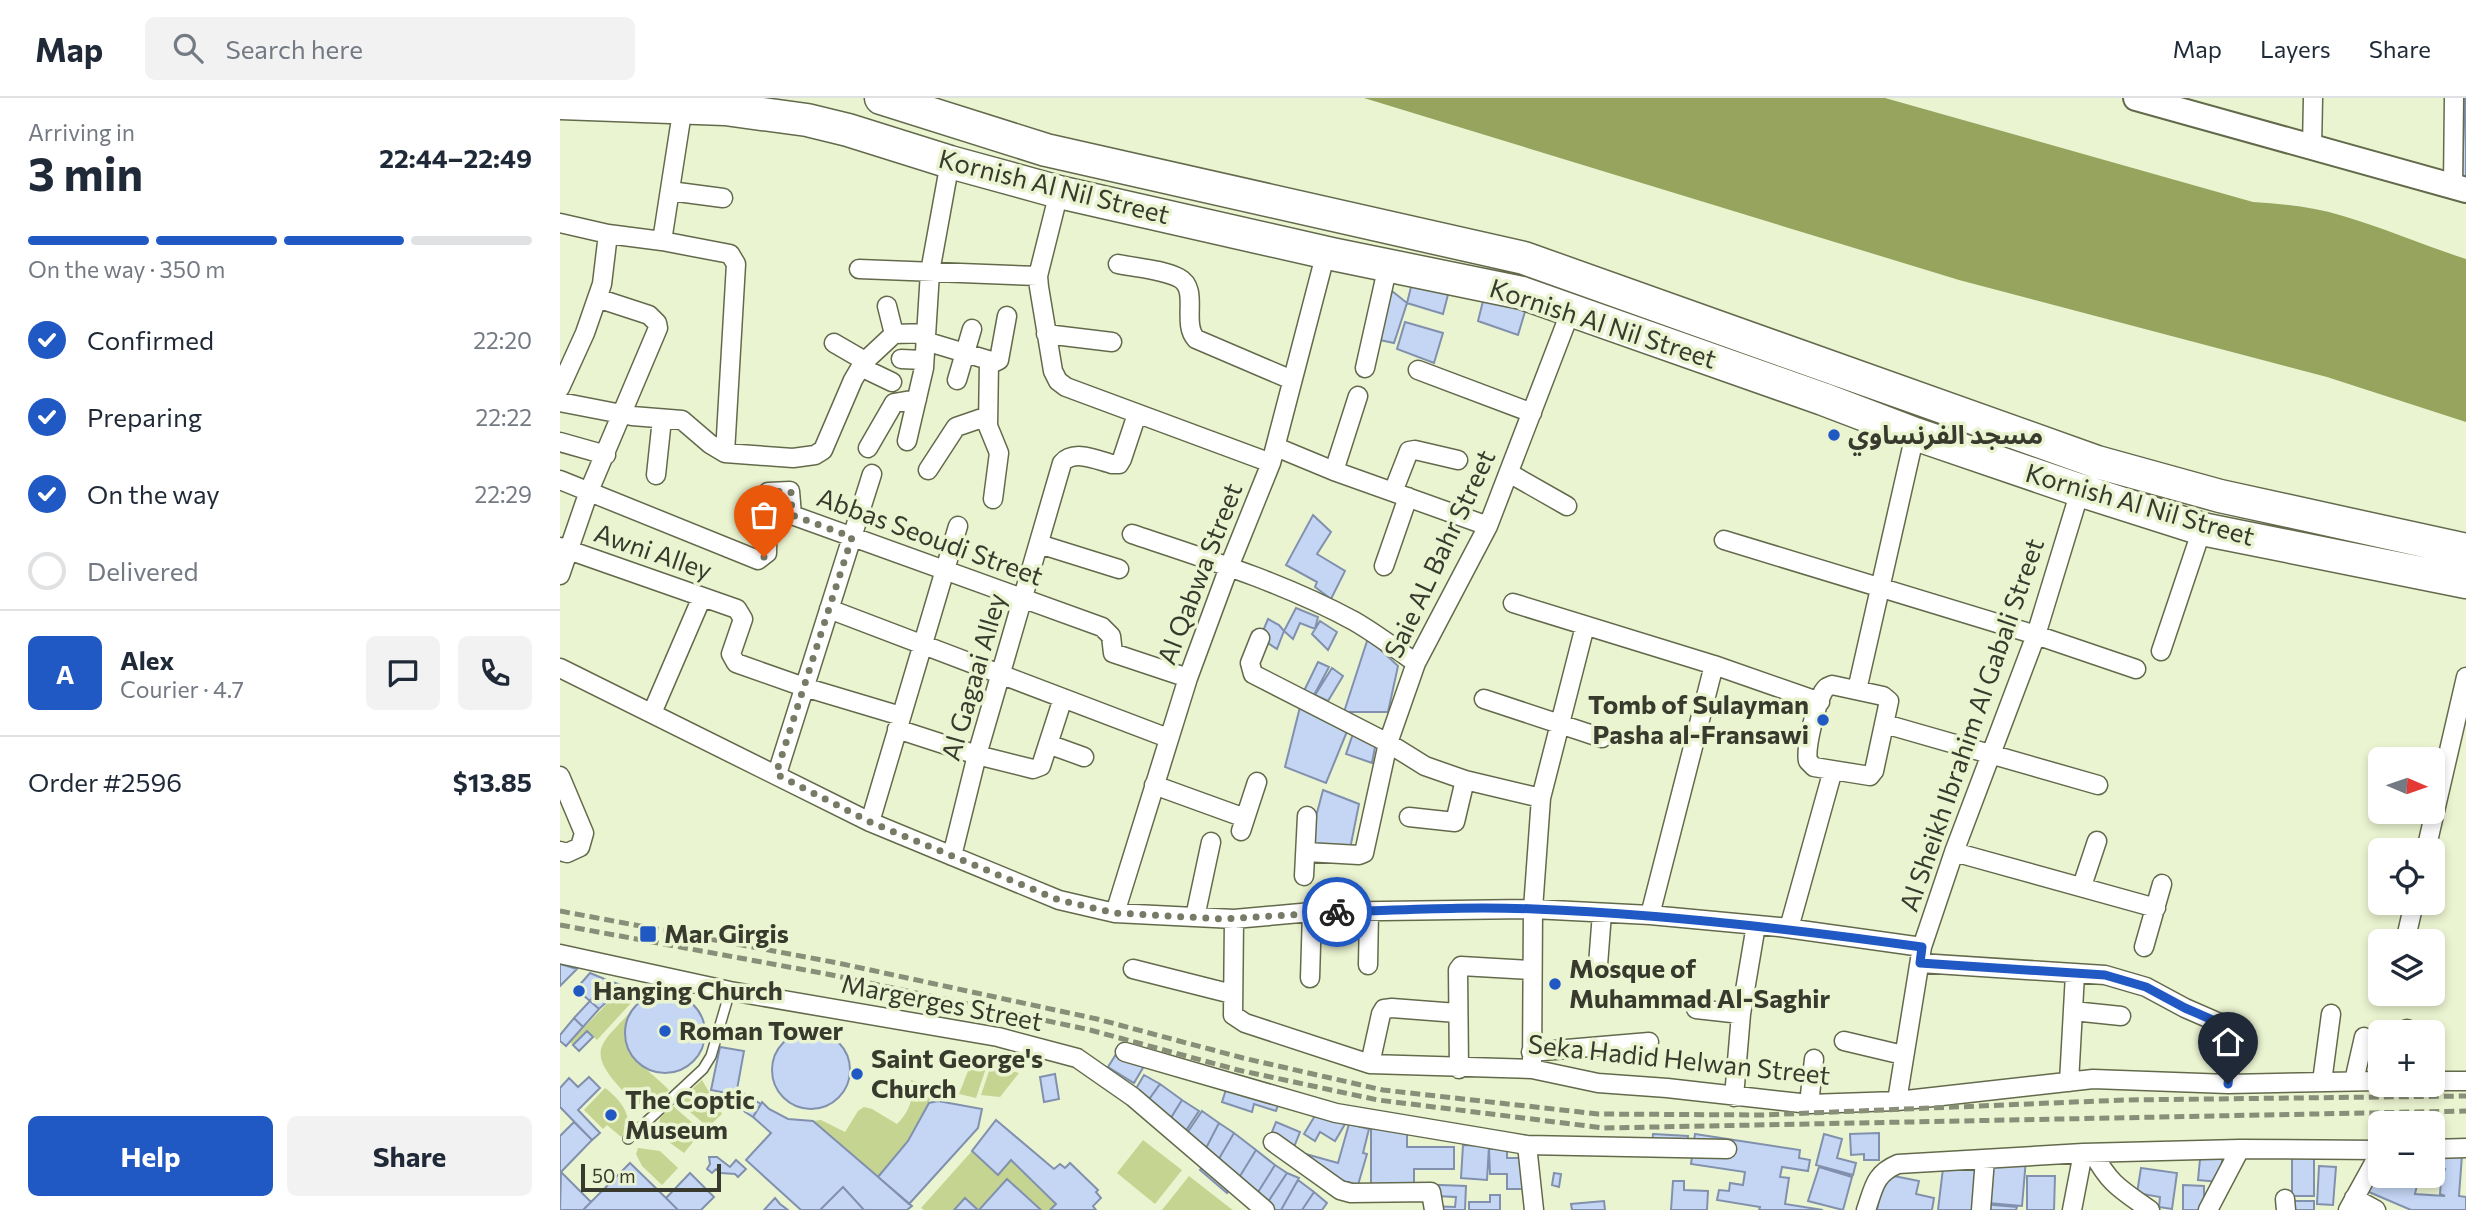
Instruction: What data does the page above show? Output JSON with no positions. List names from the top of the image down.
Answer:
{
  "streets": {
    "highway": ["Kornish Al Nil Street"],
    "street": [
      "Abbas Seoudi Street",
      "Awni Alley",
      "Saie AL Bahr Street",
      "Al Qabwa Street",
      "Al Gagaai Alley",
      "Al Sheikh Ibrahim Al Gabali Street",
      "Margerges Street",
      "Seka Hadid Helwan Street"
    ]
  },
  "crossings": [
    ["Kornish Al Nil Street", "Saie AL Bahr Street"],
    ["Kornish Al Nil Street", "Al Qabwa Street"],
    ["Kornish Al Nil Street", "Al Sheikh Ibrahim Al Gabali Street"],
    ["Abbas Seoudi Street", "Al Qabwa Street"],
    ["Abbas Seoudi Street", "Al Gagaai Alley"],
    ["Awni Alley", "Al Gagaai Alley"],
    ["Al Sheikh Ibrahim Al Gabali Street", "Seka Hadid Helwan Street"]
  ],
  "places": {
    "other": [
      "مسجد الفرنساوي",
      "Tomb of Sulayman Pasha al-Fransawi",
      "Mosque of Muhammad Al-Saghir",
      "Hanging Church",
      "Roman Tower",
      "Saint George's Church",
      "The Coptic Museum"
    ],
    "transit": ["Mar Girgis"]
  },
  "scale_bar": "50 m",
  "north": "right",
  "page": {
    "header": "Map",
    "search": "Search here",
    "nav": ["Map", "Layers", "Share"],
    "heading": ["3 min", "Arriving in", "22:44–22:49"],
    "panel": [
      "Alex",
      "Courier · 4.7",
      "Order #2596",
      "$13.85"
    ],
    "bar": "On the way · 350 m",
    "list": [
      ["Confirmed", "22:20"],
      ["Preparing", "22:22"],
      ["On the way", "22:29"],
      "Delivered"
    ],
    "round": "A",
    "map_buttons": ["+", "−"],
    "buttons": ["Help", "Share"],
    "scale": "50 m"
  }
}
